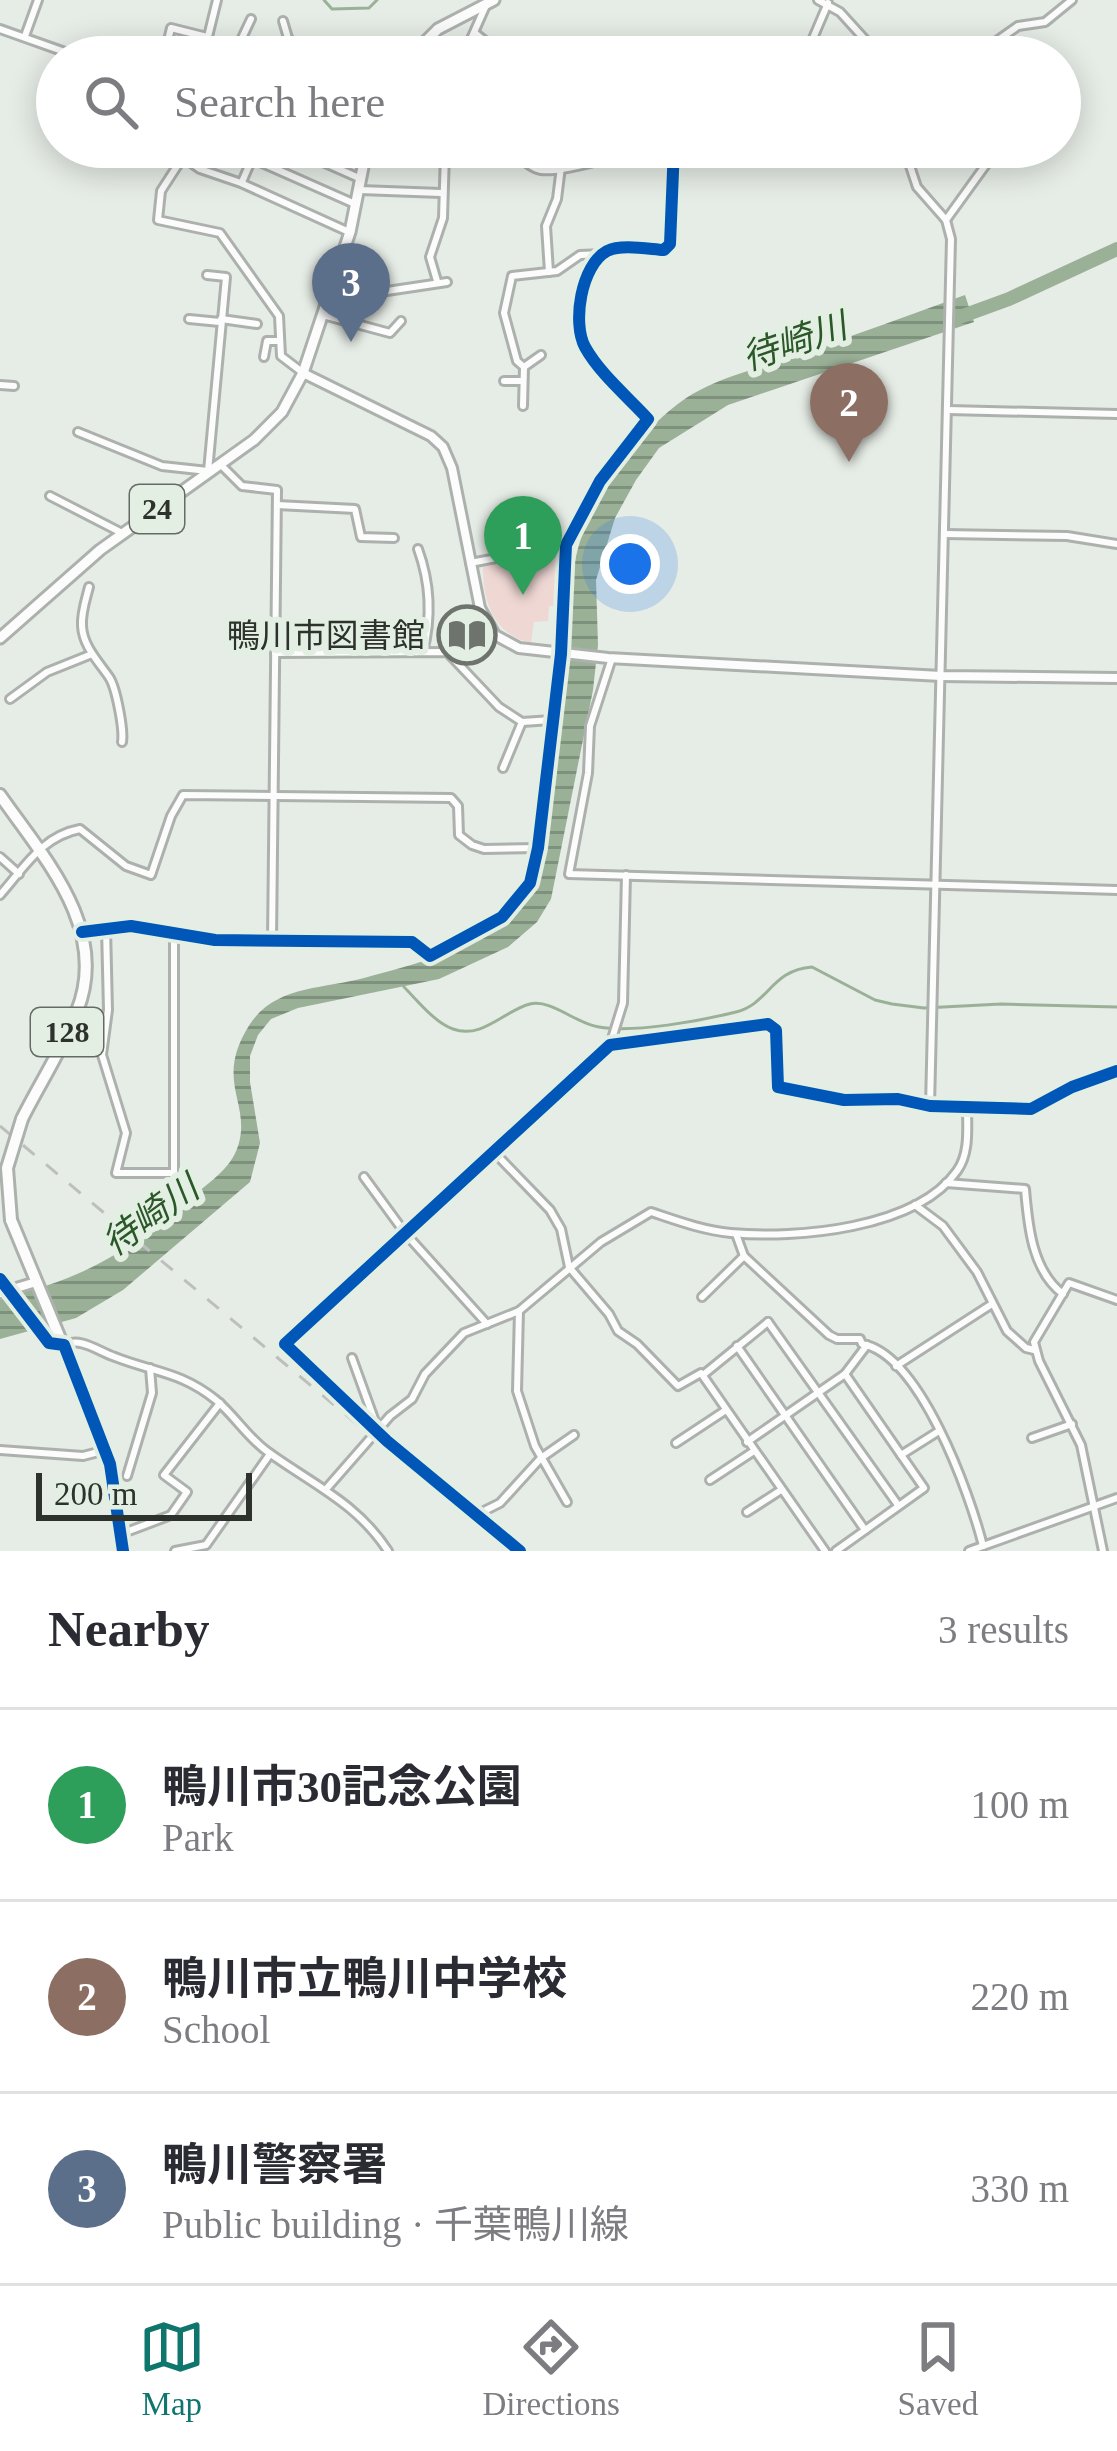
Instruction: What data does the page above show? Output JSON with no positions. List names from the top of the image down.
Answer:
{
  "streets": {
    "highway": ["128"],
    "main road": ["24"]
  },
  "water": ["待崎川"],
  "places": {
    "library": ["鴨川市図書館"]
  },
  "scale_bar": "200 m",
  "page": {
    "search": "Search here",
    "pins": ["3", "2", "1"],
    "scale": "200 m",
    "heading": ["Nearby", "3 results"],
    "list": [
      {
        "mark": "1",
        "name": "鴨川市30記念公園",
        "note": "Park",
        "value": "100 m"
      },
      {
        "mark": "2",
        "name": "鴨川市立鴨川中学校",
        "note": "School",
        "value": "220 m"
      },
      {
        "mark": "3",
        "name": "鴨川警察署",
        "note": "Public building · 千葉鴨川線",
        "value": "330 m"
      }
    ],
    "nav": ["Map", "Directions", "Saved"]
  }
}
